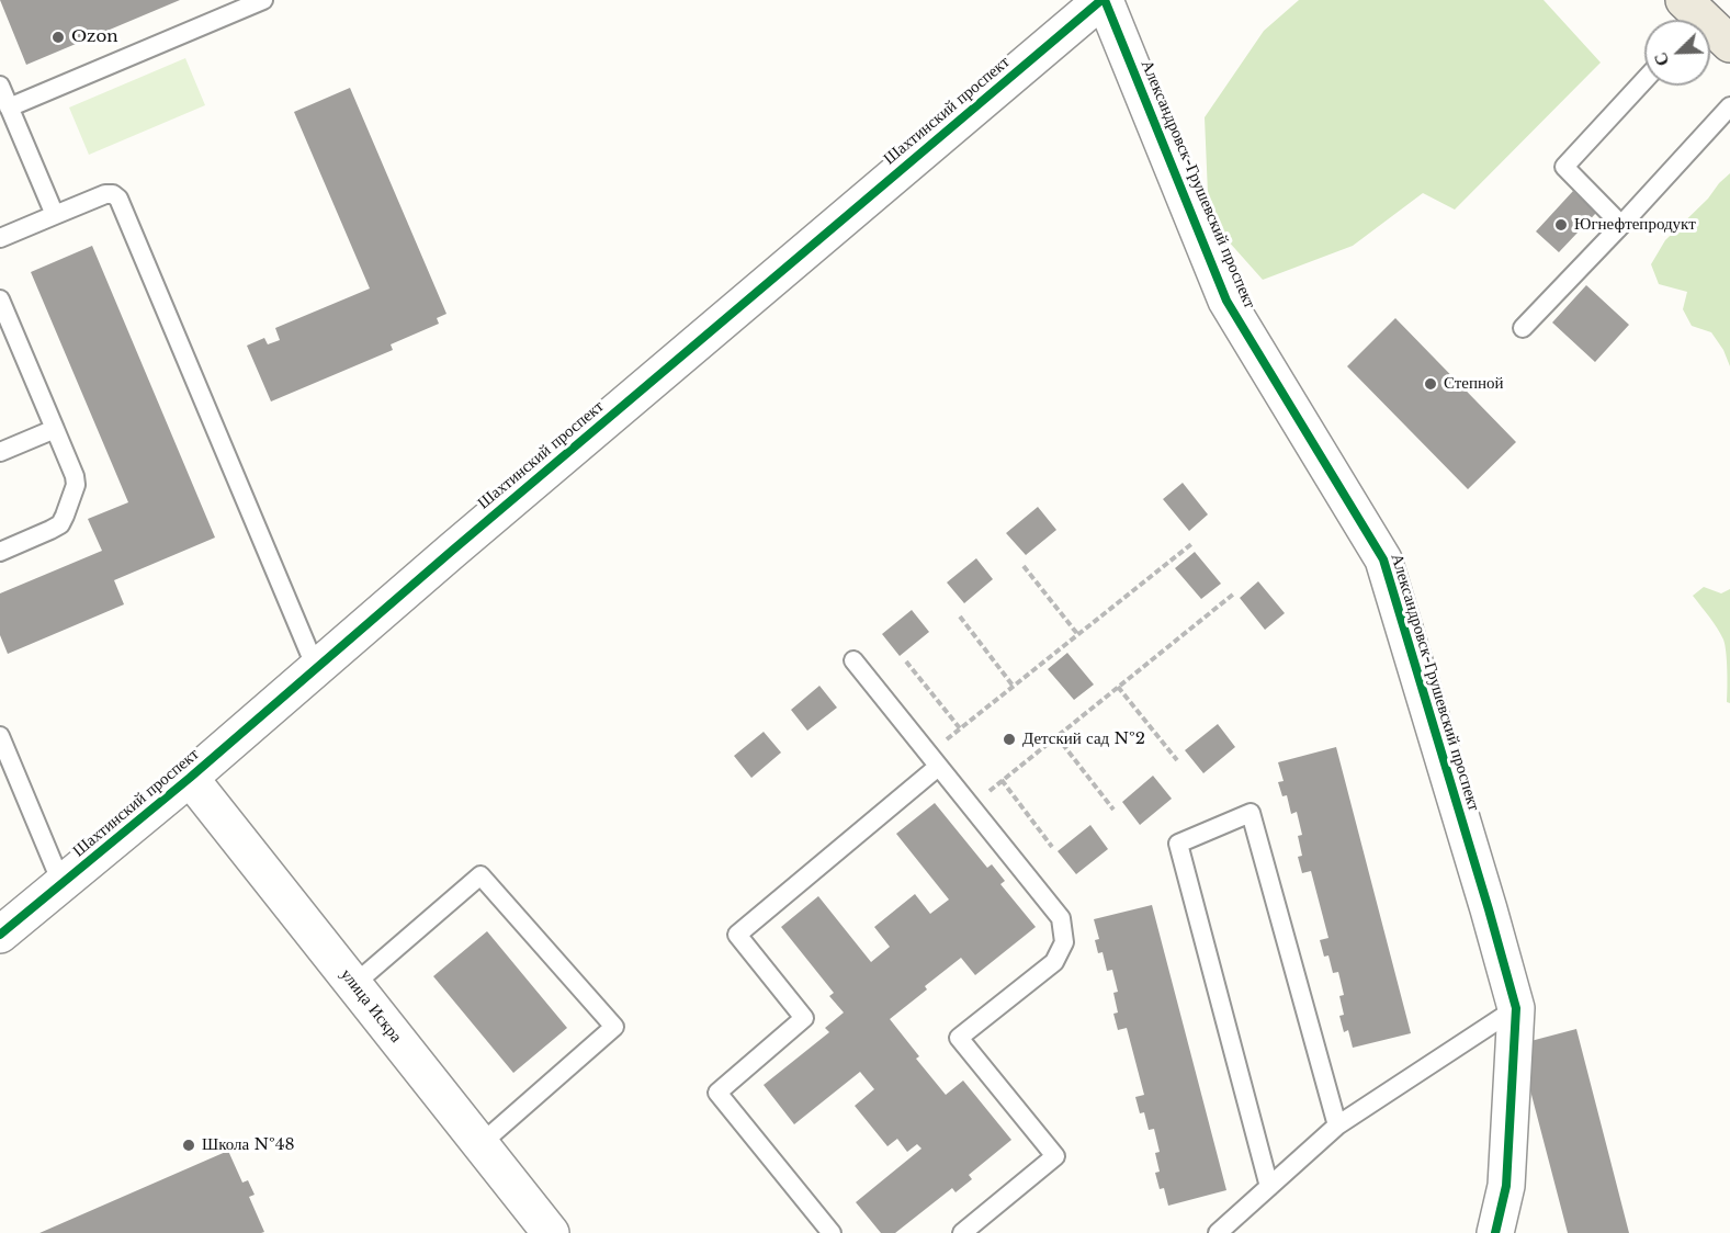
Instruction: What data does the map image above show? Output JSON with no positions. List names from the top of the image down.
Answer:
{
  "streets": {
    "street": ["Шахтинский проспект", "Александровск-Грушевский проспект", "улица Искра"]
  },
  "crossings": [
    ["Шахтинский проспект", "Александровск-Грушевский проспект"],
    ["Шахтинский проспект", "улица Искра"]
  ],
  "places": [
    "Ozon",
    "Югнефтепродукт",
    "Степной",
    "Детский сад №2",
    "Школа №48"
  ],
  "north": "bottom left"
}
